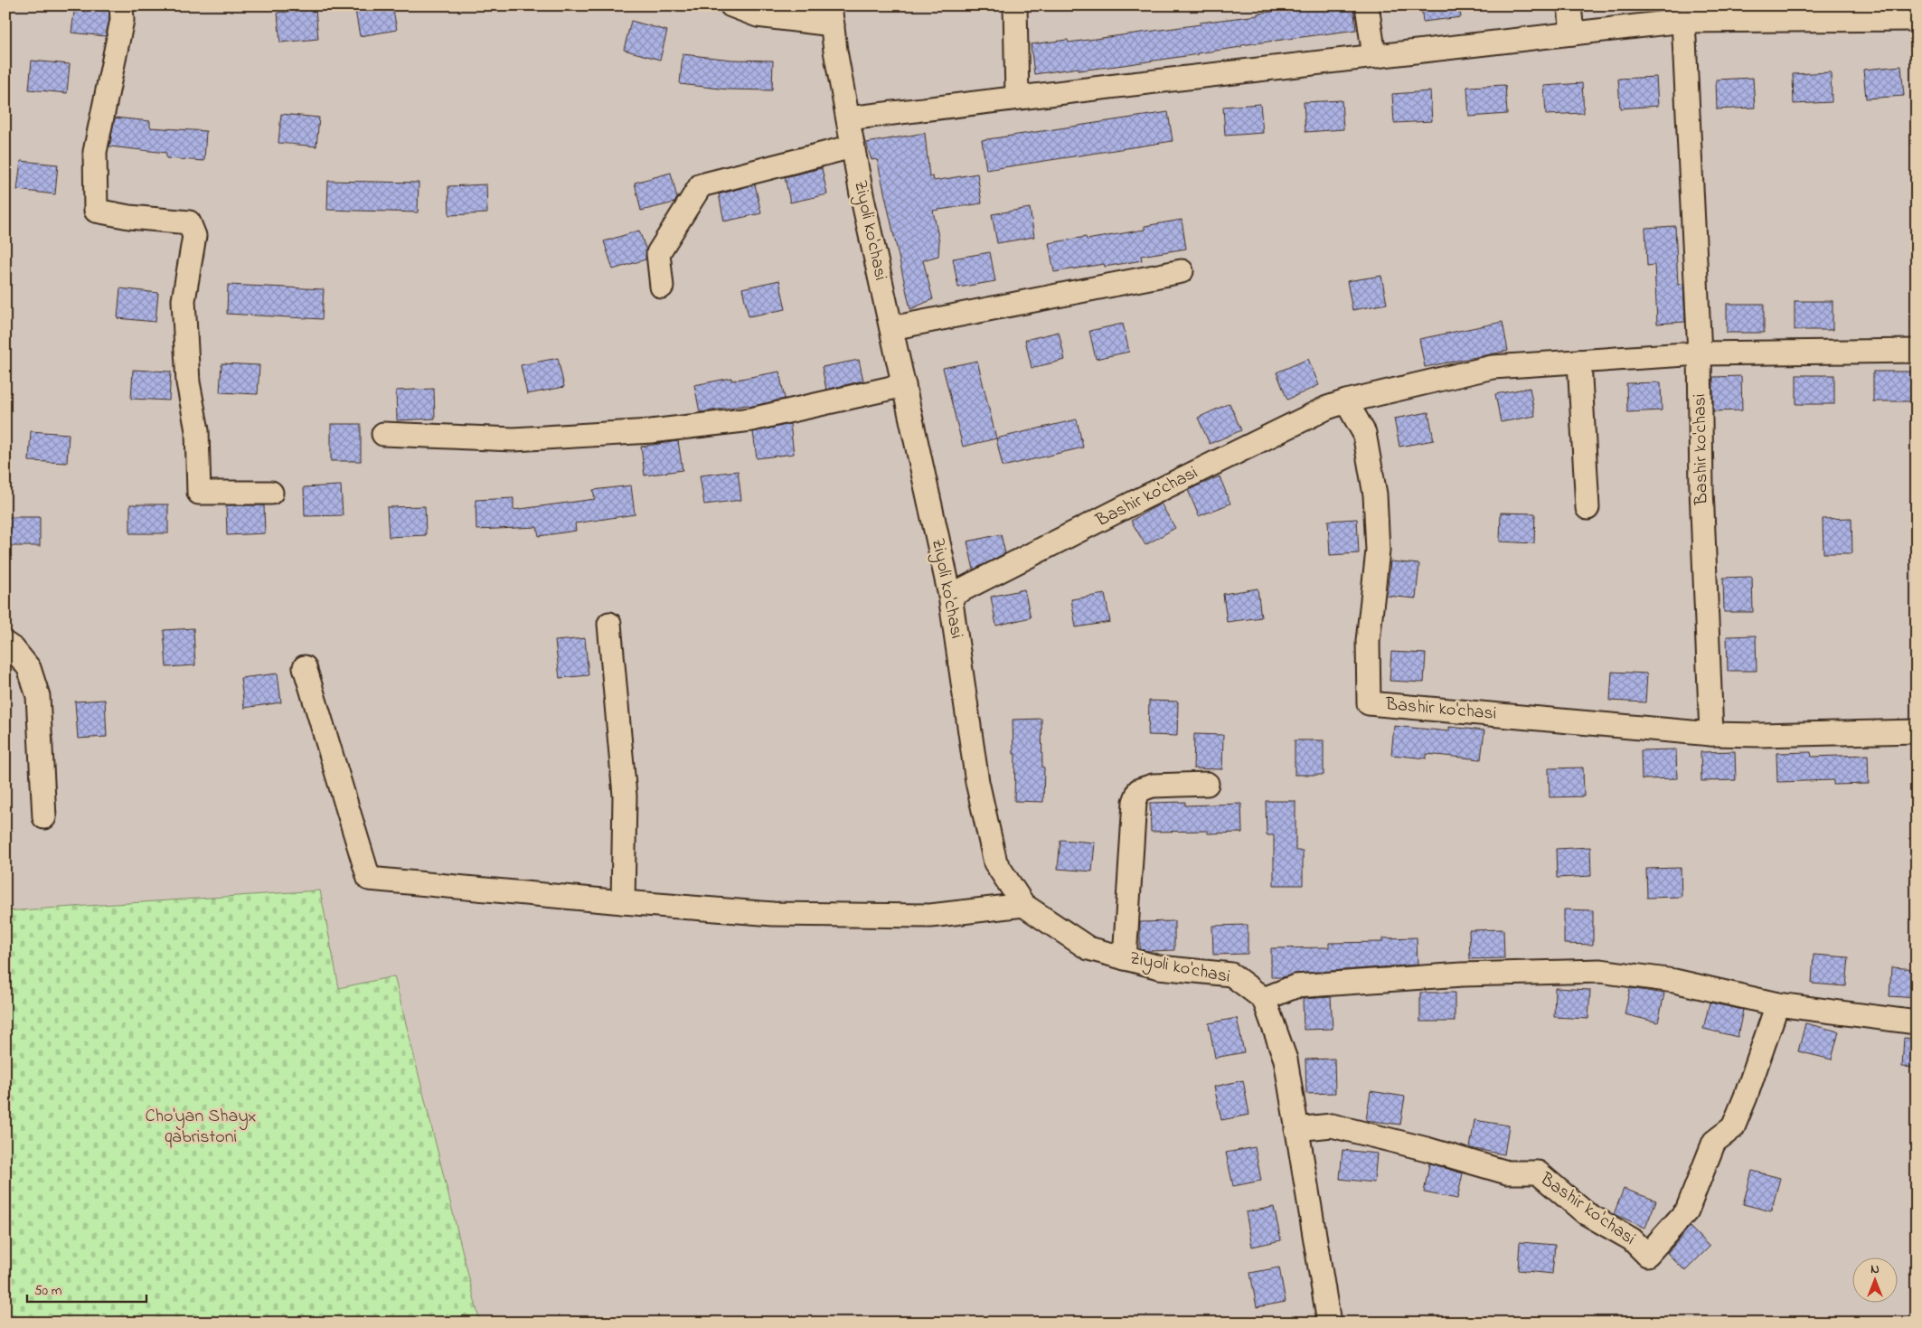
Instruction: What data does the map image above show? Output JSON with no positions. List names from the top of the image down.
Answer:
{
  "streets": {
    "street": ["Ziyoli ko'chasi", "Bashir ko'chasi"]
  },
  "crossings": [
    ["Ziyoli ko'chasi", "Bashir ko'chasi"]
  ],
  "parks": ["Cho'yan Shayx qabristoni"],
  "scale_bar": "50 m",
  "north": "top"
}
